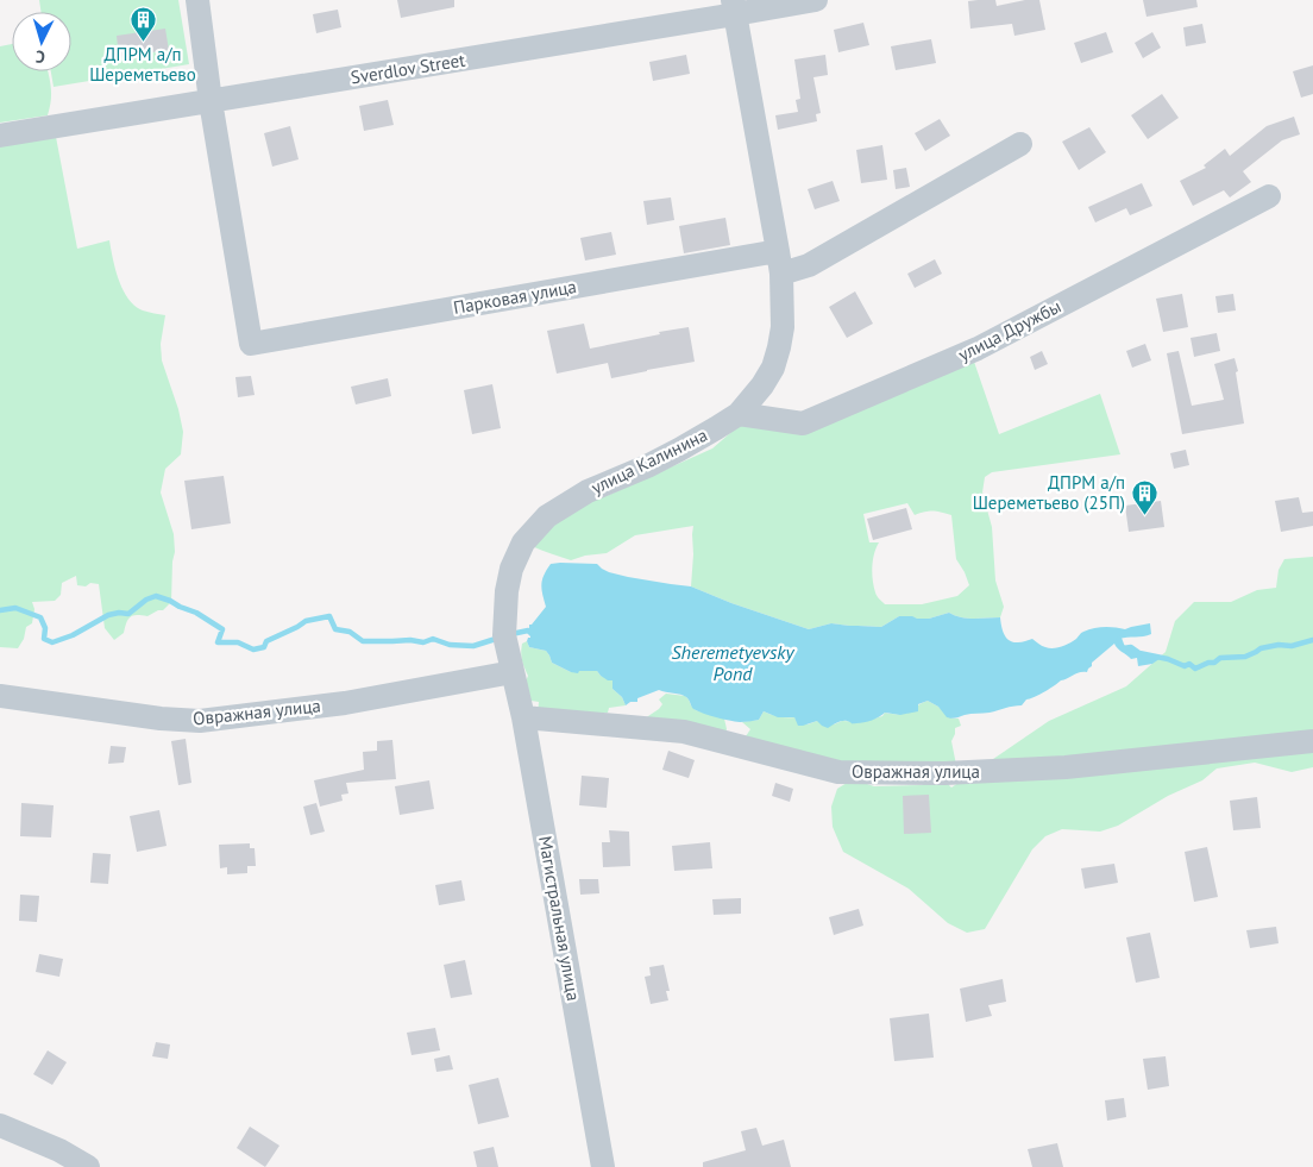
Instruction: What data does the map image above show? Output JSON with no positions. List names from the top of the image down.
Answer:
{
  "streets": {
    "street": [
      "Sverdlov Street",
      "Парковая улица",
      "улица Дружбы",
      "улица Калинина",
      "Овражная улица",
      "Магистральная улица"
    ]
  },
  "crossings": [
    ["Sverdlov Street", "Парковая улица"],
    ["Sverdlov Street", "улица Калинина"],
    ["Парковая улица", "улица Калинина"],
    ["улица Дружбы", "улица Калинина"],
    ["улица Калинина", "Овражная улица"],
    ["улица Калинина", "Магистральная улица"],
    ["Овражная улица", "Магистральная улица"]
  ],
  "water": ["Sheremetyevsky Pond"],
  "places": {
    "building": ["ДПРМ а/п Шереметьево", "ДПРМ а/п Шереметьево (25П)"]
  },
  "north": "bottom"
}
